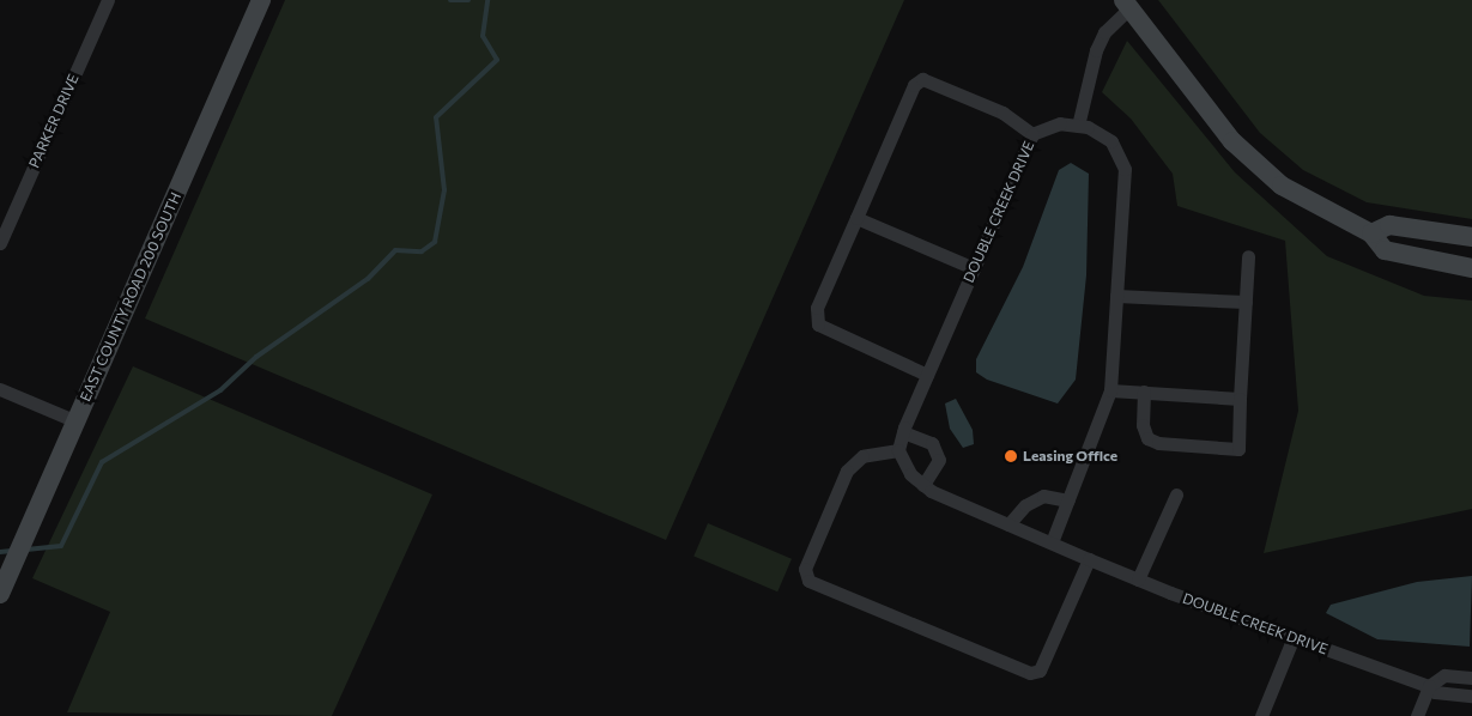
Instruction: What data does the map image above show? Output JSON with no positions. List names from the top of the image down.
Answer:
{
  "streets": {
    "street": ["PARKER DRIVE", "DOUBLE CREEK DRIVE", "EAST COUNTY ROAD 200 SOUTH"]
  },
  "places": ["Leasing Office"]
}
